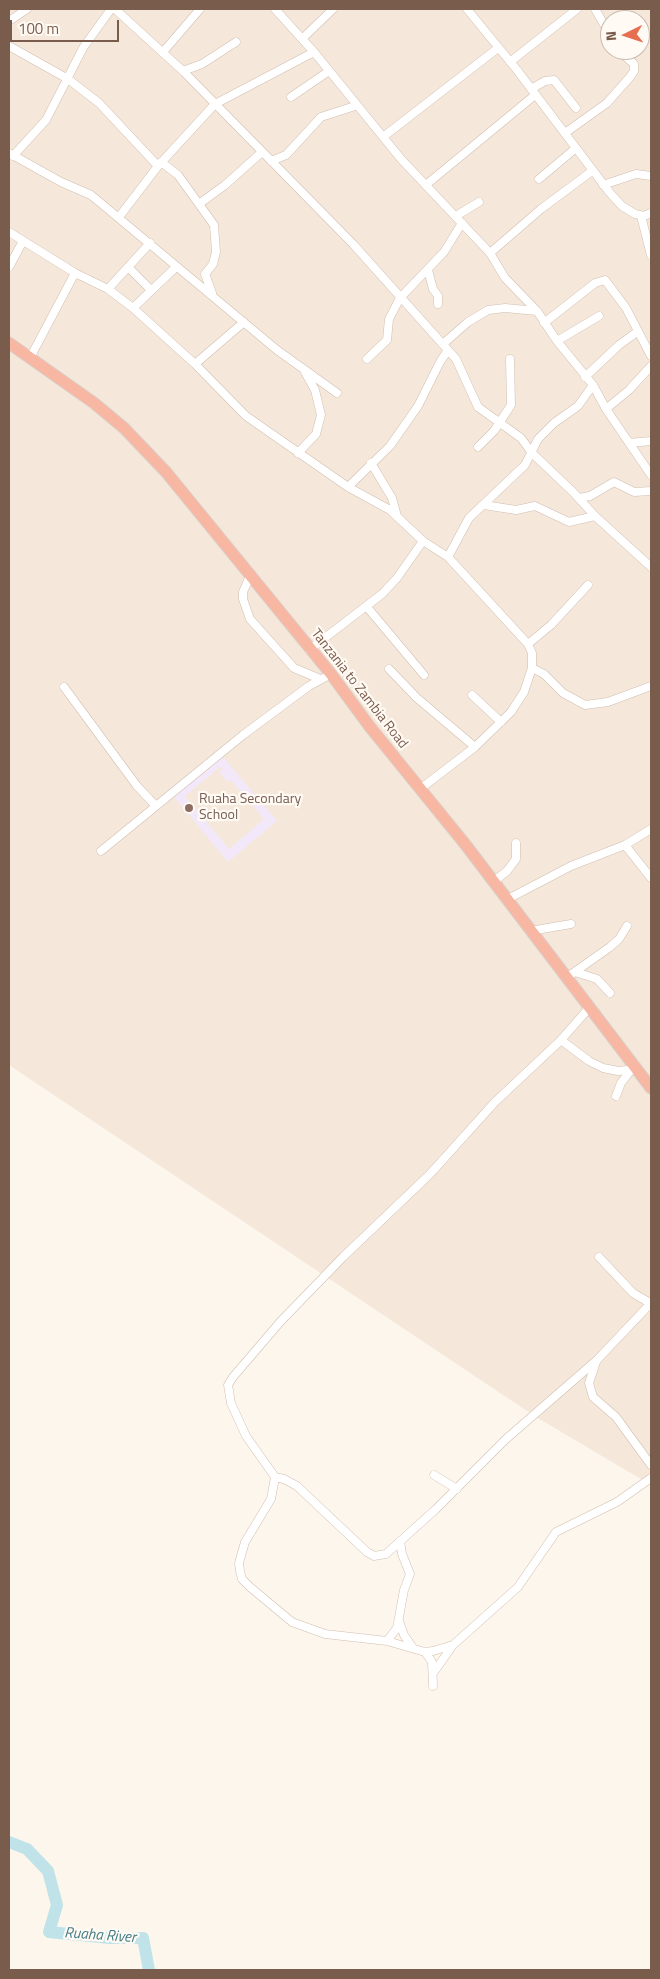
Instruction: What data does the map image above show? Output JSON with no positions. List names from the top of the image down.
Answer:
{
  "streets": {
    "highway": ["Tanzania to Zambia Road"]
  },
  "water": ["Ruaha River"],
  "places": ["Ruaha Secondary School"],
  "scale_bar": "100 m",
  "north": "left"
}
